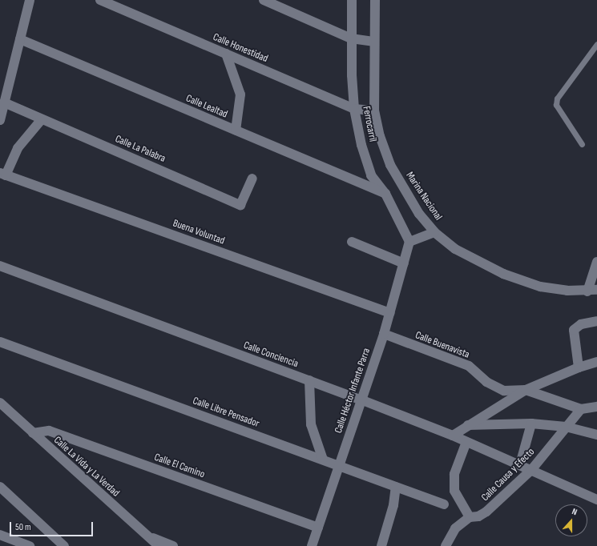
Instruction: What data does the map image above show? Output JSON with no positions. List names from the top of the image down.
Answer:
{
  "streets": {
    "street": [
      "Calle Honestidad",
      "Calle Lealtad",
      "Ferrocarril",
      "Calle La Palabra",
      "Marina Nacional",
      "Buena Voluntad",
      "Calle Buenavista",
      "Calle Conciencia",
      "Calle Héctor Infante Parra",
      "Calle Libre Pensador",
      "Calle El Camino",
      "Calle La Vida y La Verdad",
      "Calle Causa y Efecto"
    ]
  },
  "crossings": [
    ["Calle Honestidad", "Ferrocarril"],
    ["Calle Honestidad", "Marina Nacional"],
    ["Calle Lealtad", "Ferrocarril"],
    ["Ferrocarril", "Calle Héctor Infante Parra"],
    ["Buena Voluntad", "Calle Héctor Infante Parra"],
    ["Calle Buenavista", "Calle Héctor Infante Parra"],
    ["Calle Conciencia", "Calle Héctor Infante Parra"],
    ["Calle Conciencia", "Calle Causa y Efecto"],
    ["Calle Héctor Infante Parra", "Calle Libre Pensador"],
    ["Calle Héctor Infante Parra", "Calle El Camino"],
    ["Calle El Camino", "Calle La Vida y La Verdad"]
  ],
  "scale_bar": "50 m",
  "north": "top"
}
